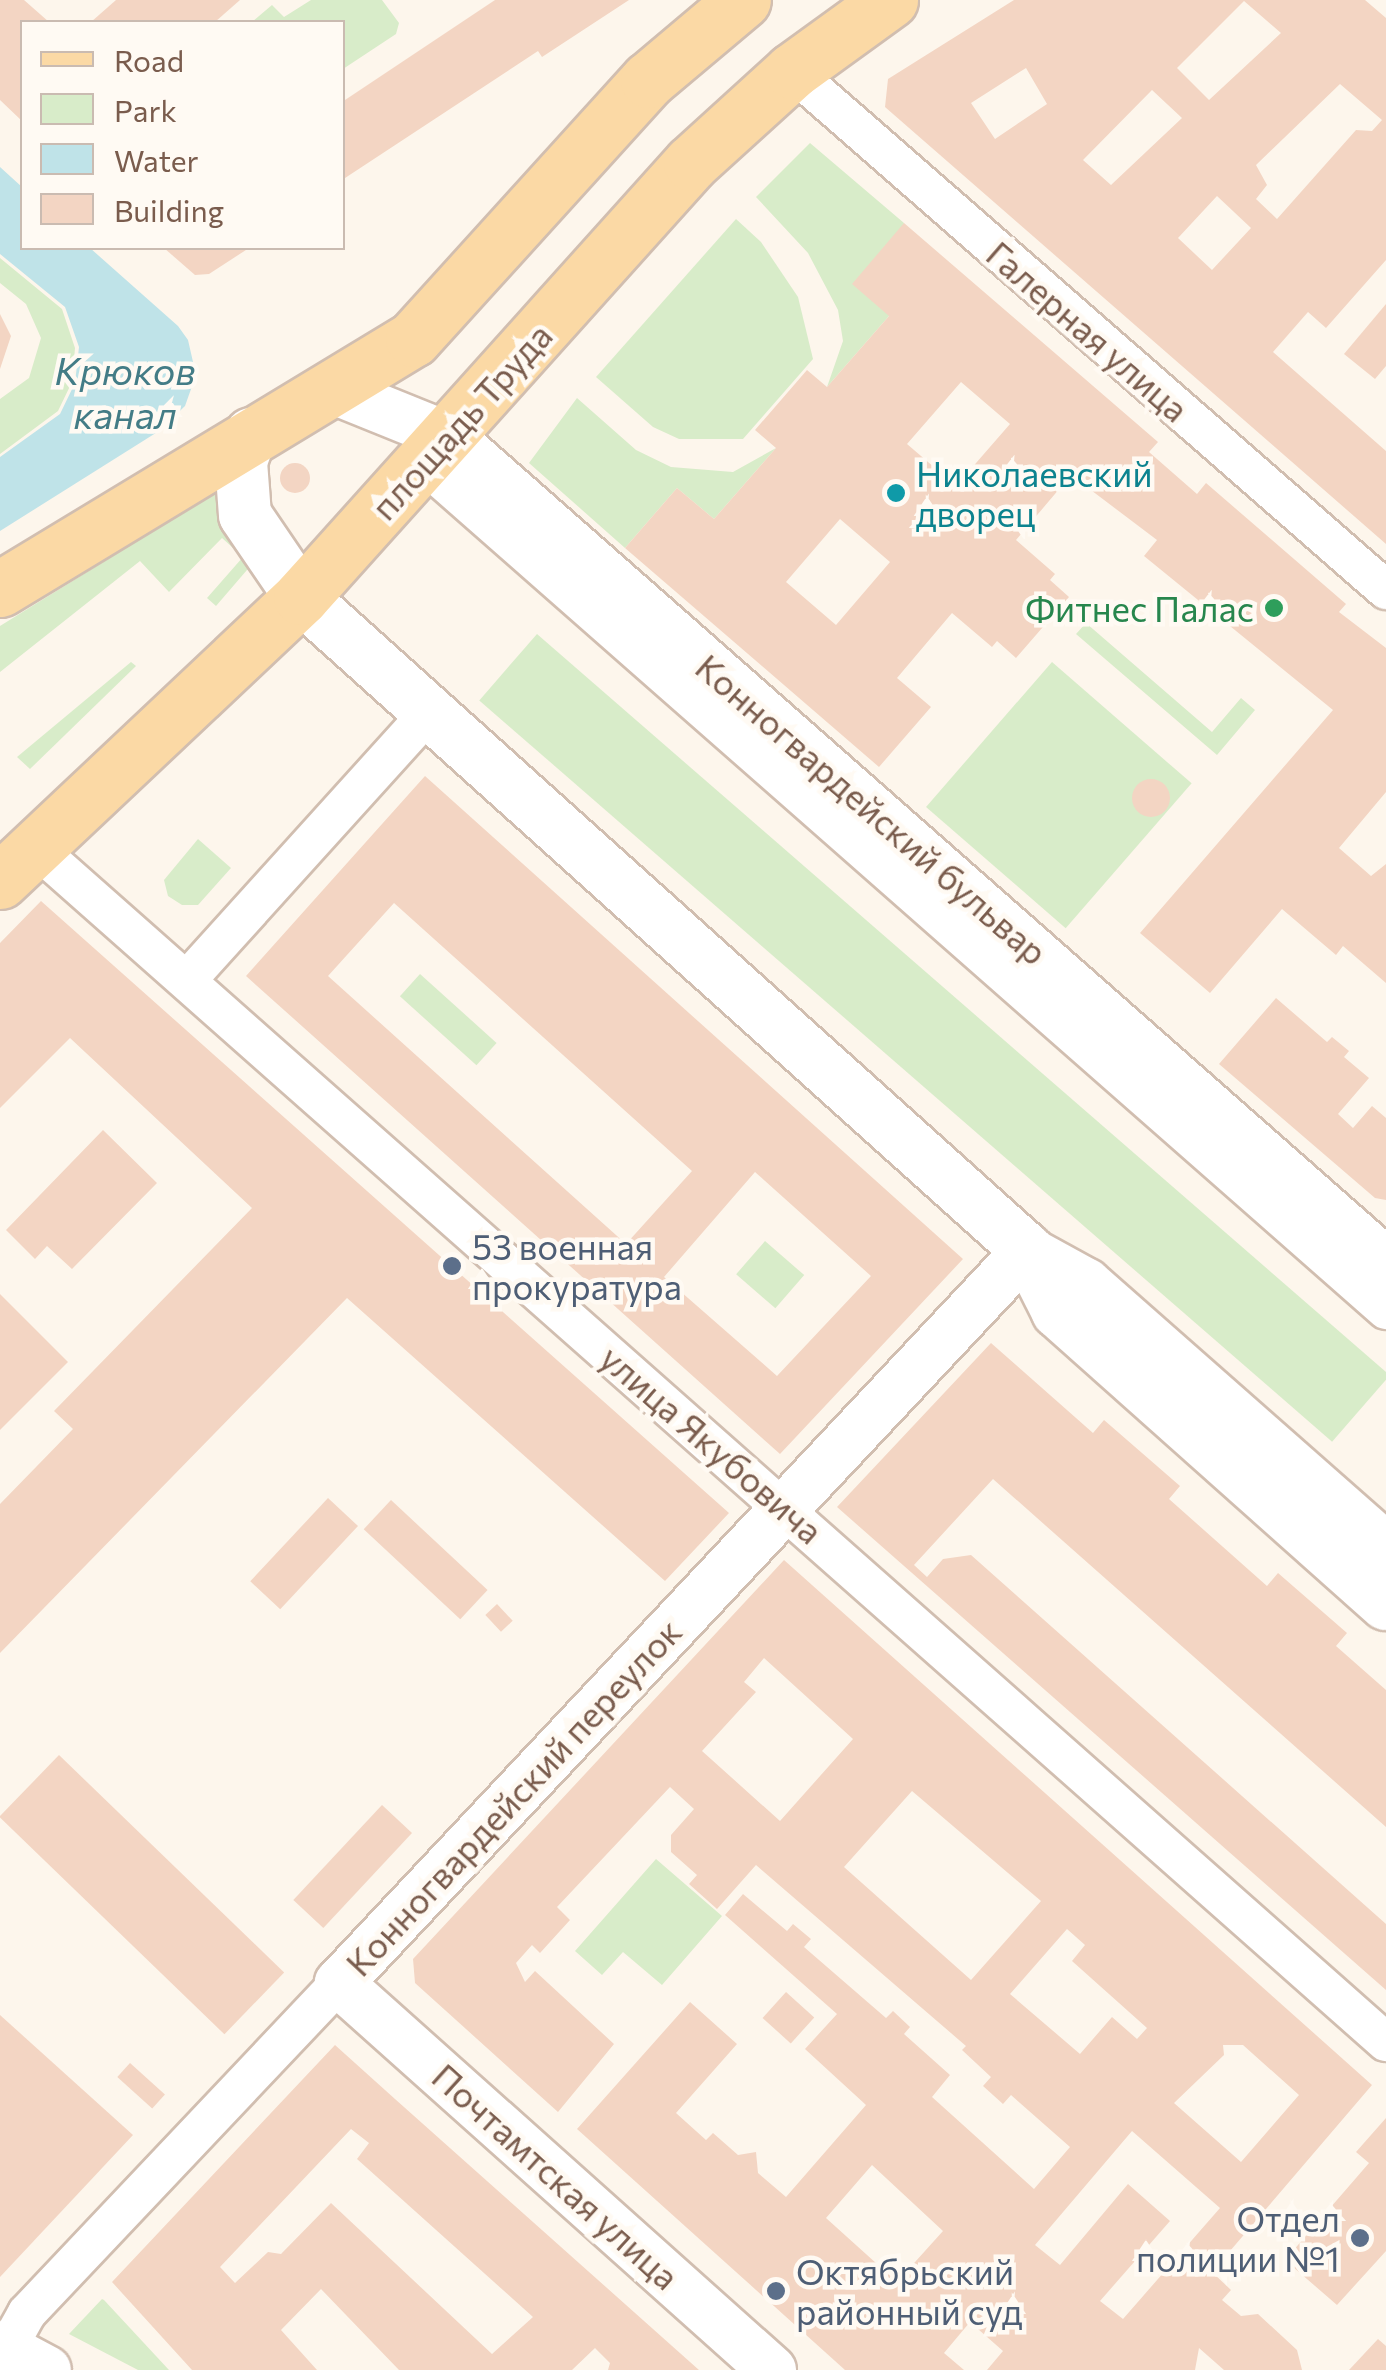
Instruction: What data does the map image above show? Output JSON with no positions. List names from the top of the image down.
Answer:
{
  "streets": {
    "main road": ["площадь Труда"],
    "street": [
      "Галерная улица",
      "Конногвардейский бульвар",
      "улица Якубовича",
      "Конногвардейский переулок",
      "Почтамтская улица"
    ]
  },
  "crossings": [
    ["Галерная улица", "площадь Труда"],
    ["площадь Труда", "Конногвардейский бульвар"],
    ["площадь Труда", "улица Якубовича"],
    ["улица Якубовича", "Конногвардейский переулок"],
    ["Конногвардейский переулок", "Почтамтская улица"]
  ],
  "water": ["Крюков канал"],
  "places": [
    "Николаевский дворец",
    "Фитнес Палас",
    "53 военная прокуратура",
    "Отдел полиции №1",
    "Октябрьский районный суд"
  ],
  "legend": [
    "Road",
    "Park",
    "Water",
    "Building"
  ]
}
